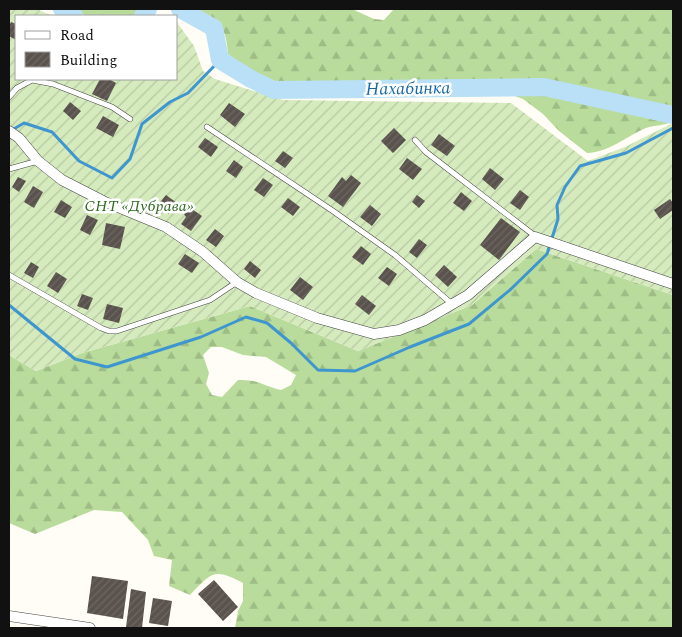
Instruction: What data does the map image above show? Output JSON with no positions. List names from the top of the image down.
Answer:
{
  "water": ["Нахабинка"],
  "parks": ["СНТ «Дубрава»"],
  "legend": ["Road", "Building"]
}
